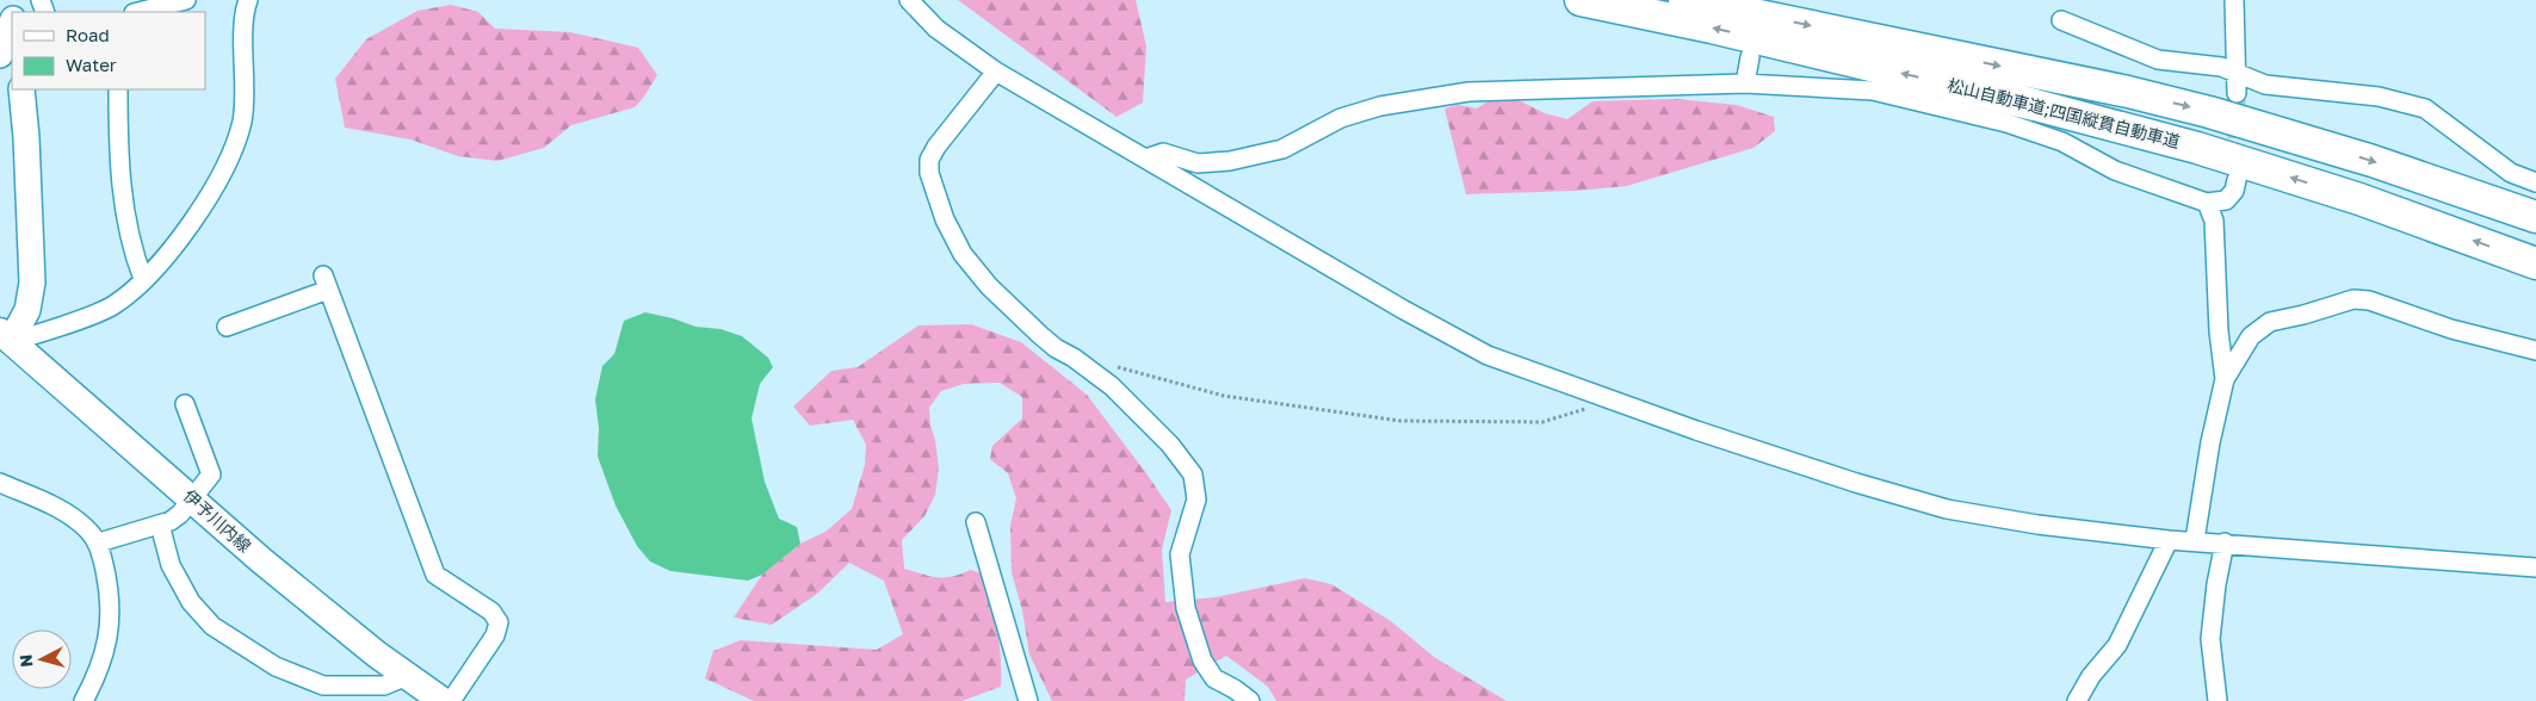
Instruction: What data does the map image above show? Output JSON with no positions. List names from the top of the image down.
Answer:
{
  "streets": {
    "highway": ["松山自動車道;四国縦貫自動車道"],
    "main road": ["伊予川内線"]
  },
  "legend": ["Road", "Water"],
  "north": "left"
}
